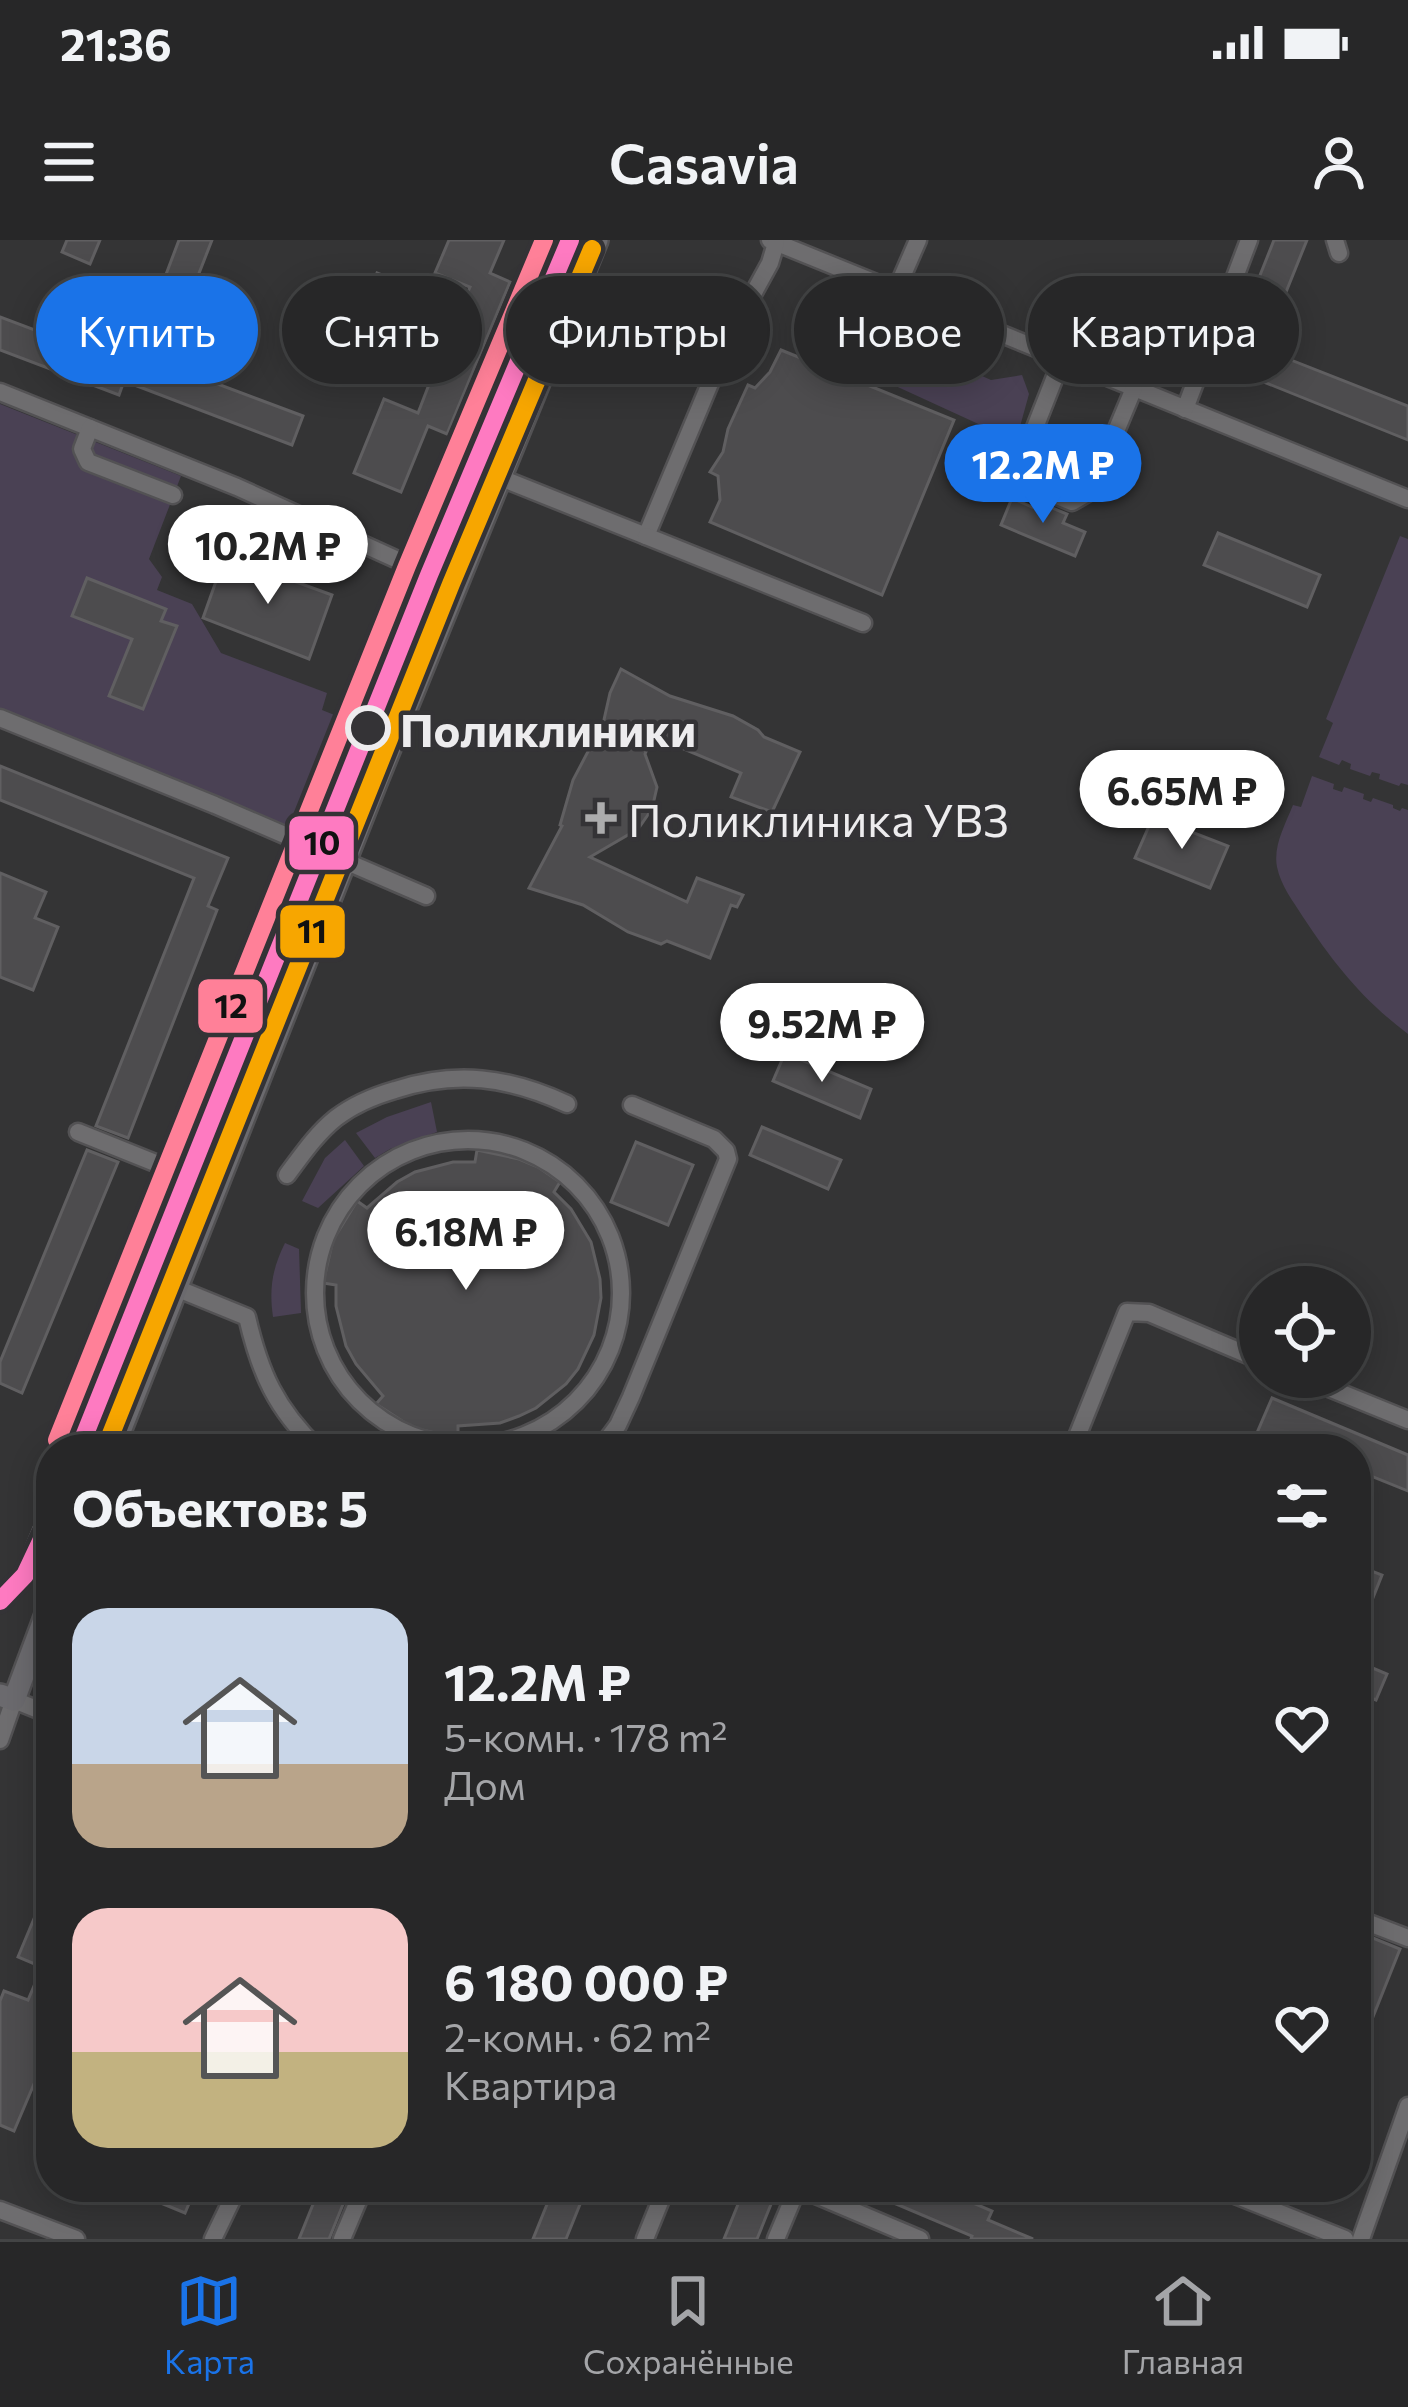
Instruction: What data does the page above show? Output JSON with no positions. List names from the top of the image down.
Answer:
{
  "places": {
    "other": ["Поликлиники"],
    "health": ["Поликлиника УВЗ"]
  },
  "lines": ["transit line 10", "transit line 12", "transit line 11"],
  "page": {
    "status": "21:36",
    "header": "Casavia",
    "chip": [
      "Купить",
      "Снять",
      "Фильтры",
      "Новое",
      "Квартира"
    ],
    "price": [
      "12.2M ₽",
      "10.2M ₽",
      "6.65M ₽",
      "9.52M ₽",
      "6.18M ₽"
    ],
    "heading": "Объектов: 5",
    "list": [
      {
        "name": "12.2M ₽",
        "note": "5-комн. · 178 m² · Дом"
      },
      {
        "name": "6 180 000 ₽",
        "note": "2-комн. · 62 m² · Квартира"
      }
    ],
    "tabs": ["Карта", "Сохранённые", "Главная"]
  }
}
